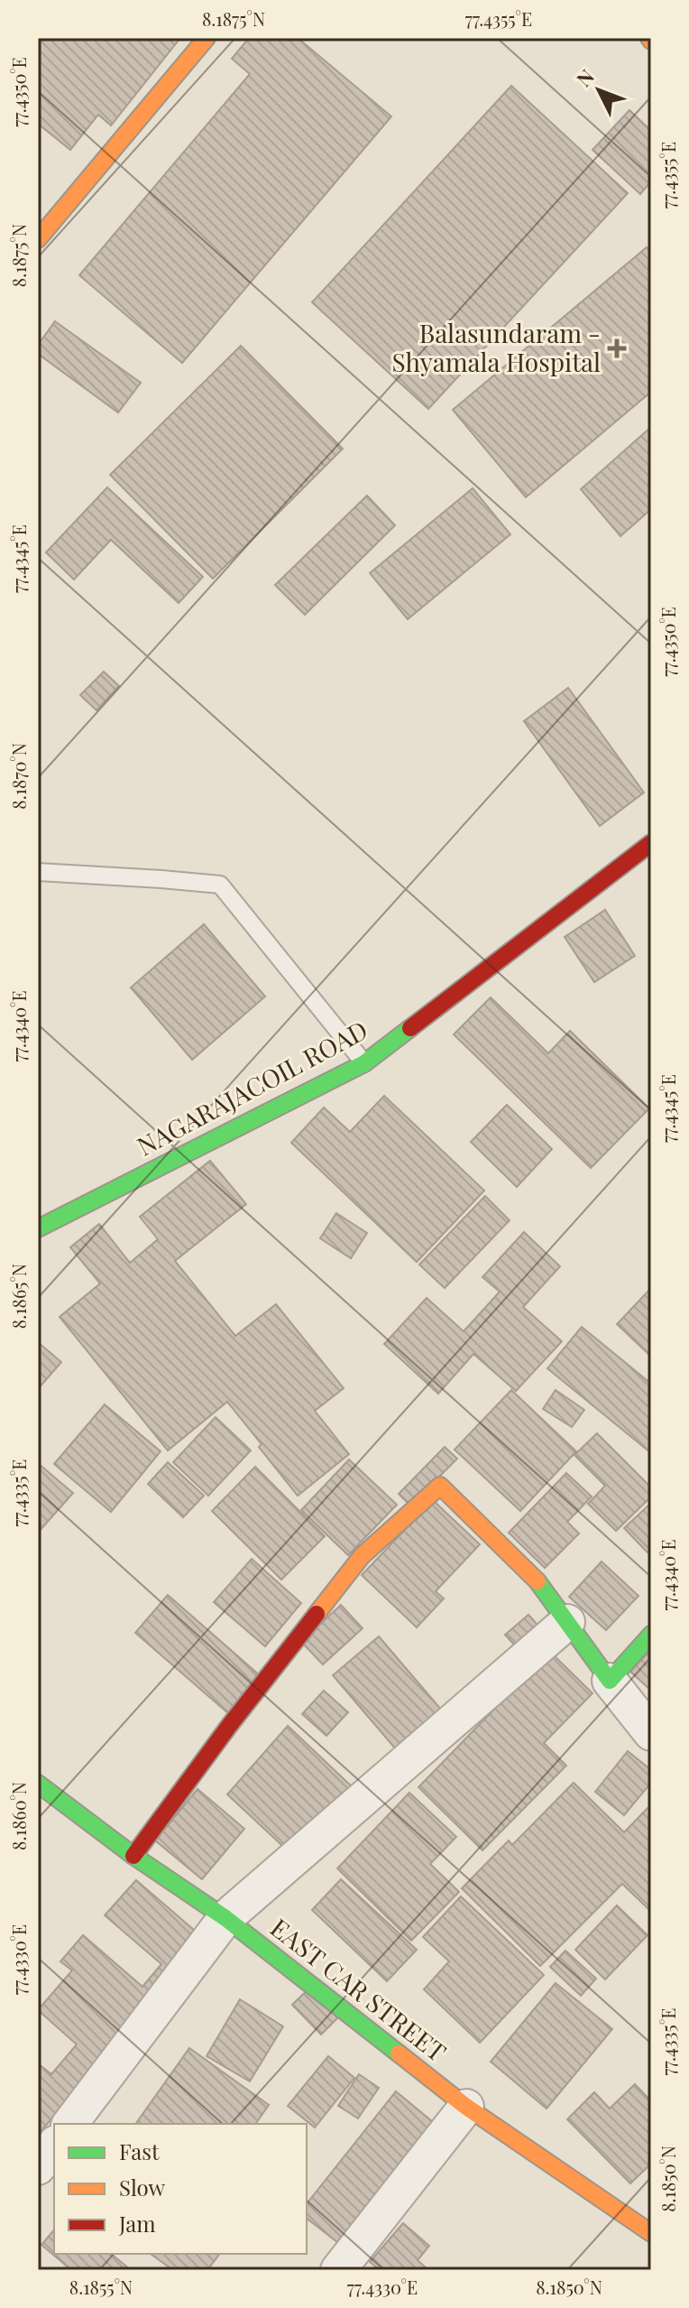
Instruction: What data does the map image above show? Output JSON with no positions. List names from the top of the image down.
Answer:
{
  "streets": {
    "street": ["NAGARAJACOIL ROAD", "EAST CAR STREET"]
  },
  "places": {
    "health": ["Balasundaram - Shyamala Hospital"]
  },
  "legend": ["Fast", "Slow", "Jam"],
  "north": "top left",
  "coordinates": [
    "8.1875°N",
    "77.4355°E",
    "77.4350°E",
    "77.4345°E",
    "8.1870°N",
    "77.4340°E",
    "8.1865°N",
    "77.4335°E",
    "8.1860°N",
    "77.4330°E",
    "8.1850°N",
    "8.1855°N"
  ]
}
